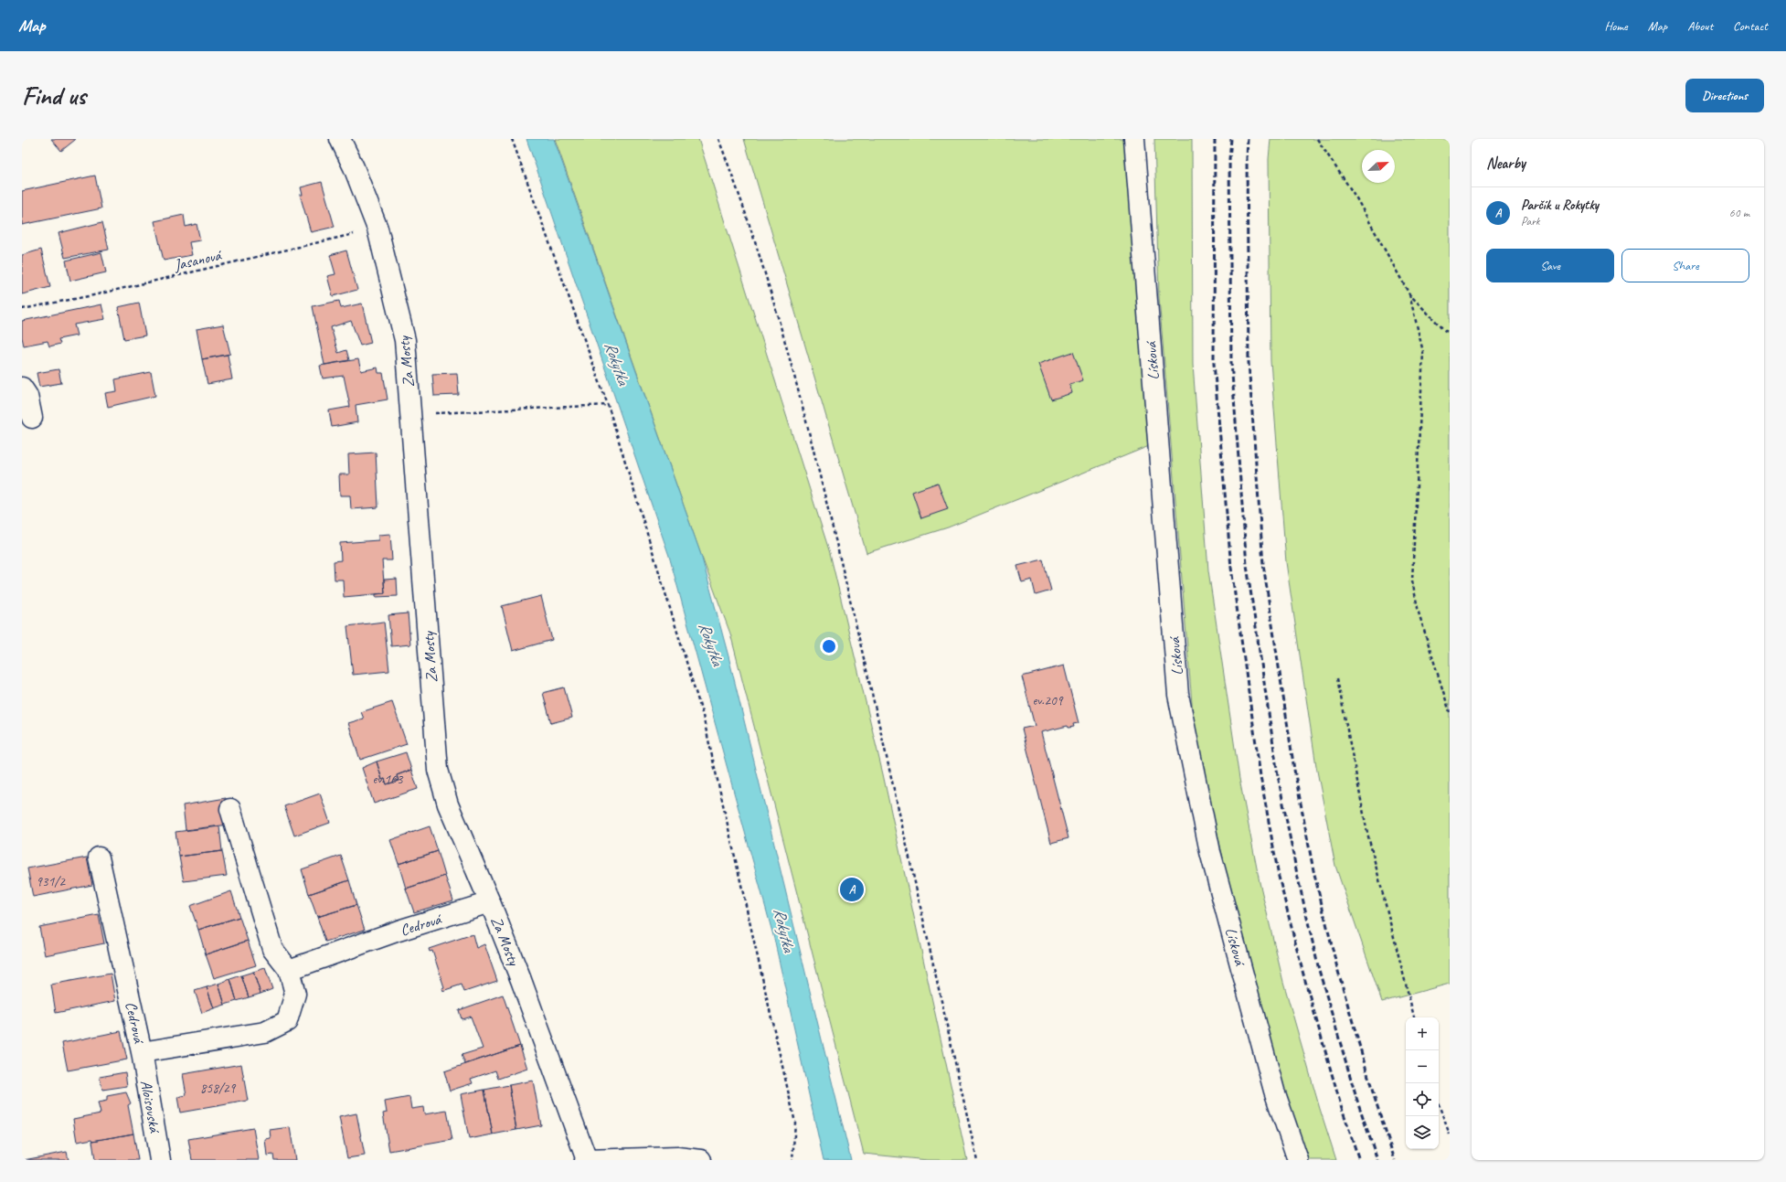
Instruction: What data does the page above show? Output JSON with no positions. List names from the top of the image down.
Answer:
{
  "streets": {
    "street": [
      "Lísková",
      "Za Mosty",
      "Cedrová",
      "Aloisovská"
    ],
    "path": ["Jasanová"]
  },
  "crossings": [
    ["Jasanová", "Za Mosty"],
    ["Za Mosty", "Cedrová"],
    ["Cedrová", "Aloisovská"]
  ],
  "water": ["Rokytka"],
  "house_numbers": [
    "ev.209",
    "ev.163",
    "931/2",
    "858/29"
  ],
  "north": "top right",
  "page": {
    "header": "Map",
    "nav": [
      "Home",
      "Map",
      "About",
      "Contact"
    ],
    "buttons": [
      "Directions",
      ["Save", "Share"]
    ],
    "title": "Find us",
    "heading": "Nearby",
    "list": [
      {
        "mark": "A",
        "name": "Parčík u Rokytky",
        "note": "Park",
        "value": "60 m"
      }
    ],
    "pins": "A",
    "map_buttons": ["+", "−"]
  }
}
